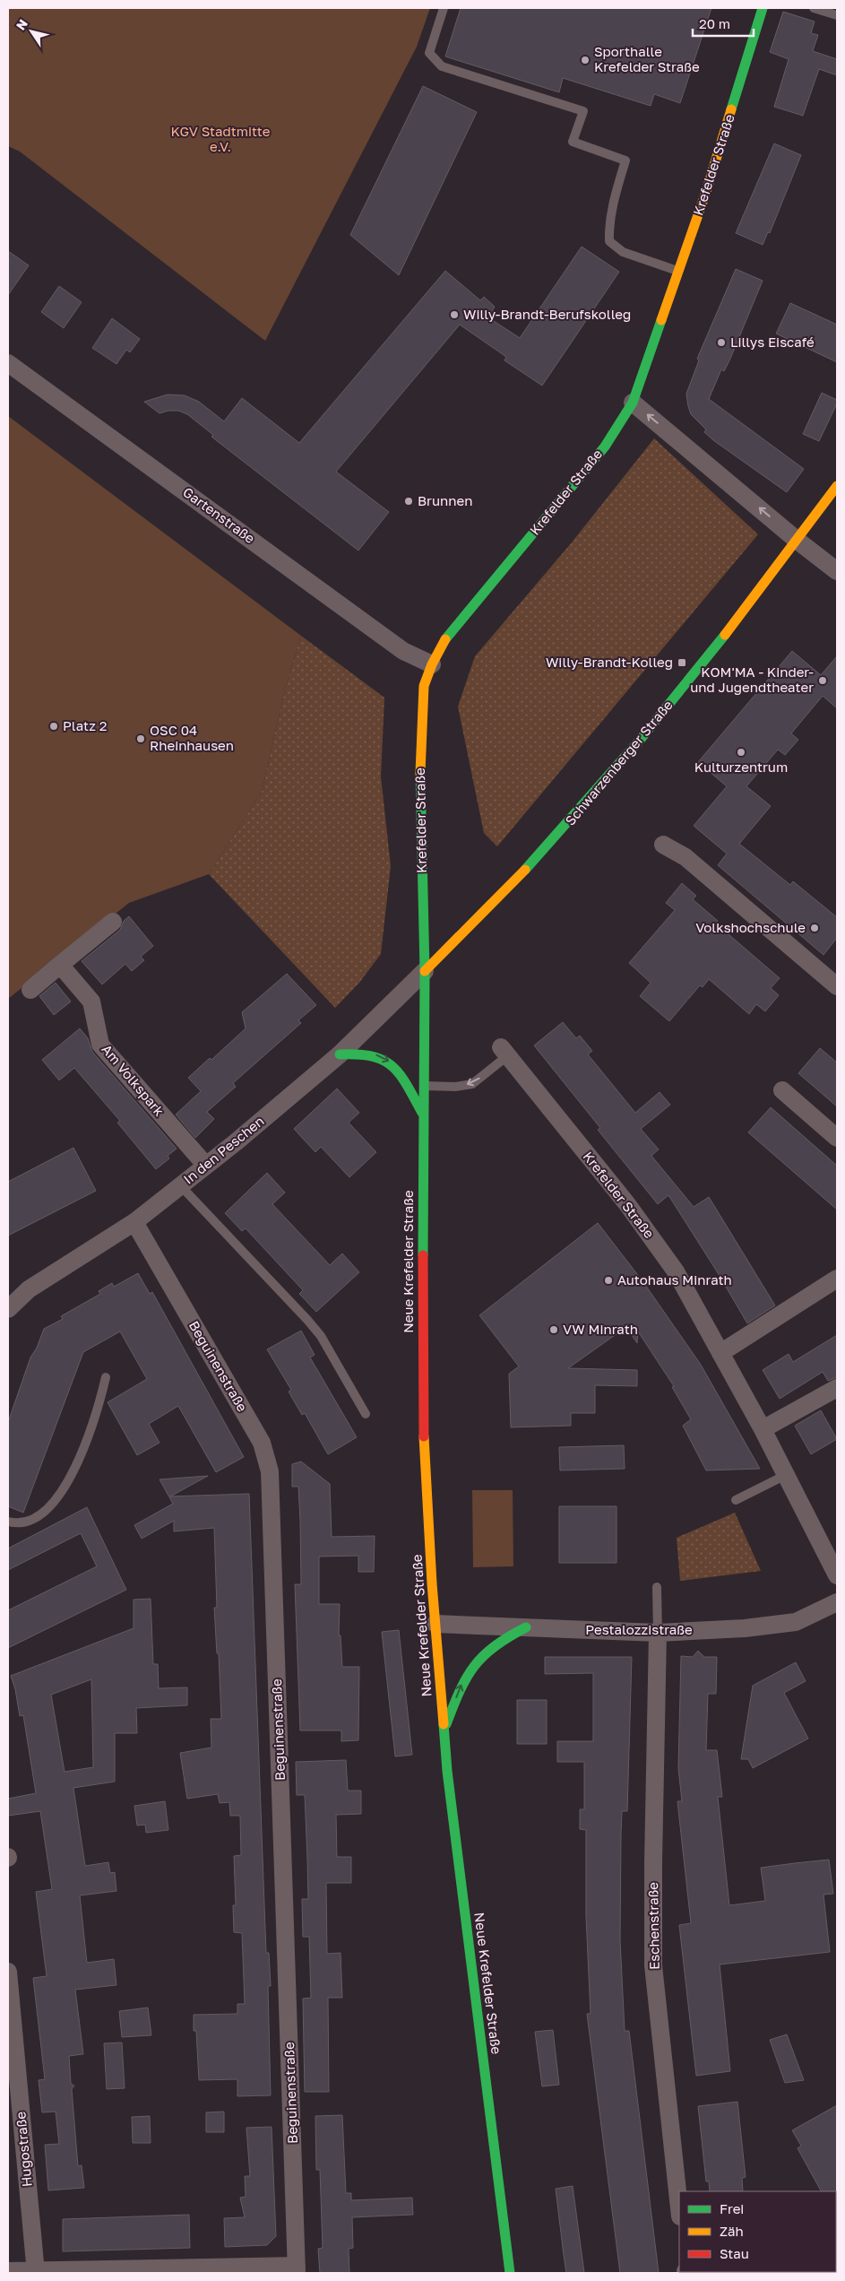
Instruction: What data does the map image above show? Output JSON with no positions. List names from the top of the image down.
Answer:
{
  "streets": {
    "main road": ["Krefelder Straße", "Schwarzenberger Straße", "Neue Krefelder Straße"],
    "street": [
      "Gartenstraße",
      "Am Volkspark",
      "In den Peschen",
      "Beguinenstraße",
      "Pestalozzistraße",
      "Eschenstraße",
      "Hugostraße"
    ]
  },
  "crossings": [
    ["Krefelder Straße", "Gartenstraße"],
    ["Krefelder Straße", "Schwarzenberger Straße"],
    ["Krefelder Straße", "In den Peschen"],
    ["Krefelder Straße", "Neue Krefelder Straße"],
    ["Schwarzenberger Straße", "In den Peschen"],
    ["Schwarzenberger Straße", "Neue Krefelder Straße"],
    ["Am Volkspark", "In den Peschen"],
    ["In den Peschen", "Neue Krefelder Straße"],
    ["In den Peschen", "Beguinenstraße"],
    ["Neue Krefelder Straße", "Pestalozzistraße"],
    ["Pestalozzistraße", "Eschenstraße"]
  ],
  "parks": ["KGV Stadtmitte e.V."],
  "places": {
    "other": [
      "Sporthalle Krefelder Straße",
      "Willy-Brandt-Berufskolleg",
      "Lillys Eiscafé",
      "Brunnen",
      "KOM'MA - Kinder- und Jugendtheater",
      "Platz 2",
      "OSC 04 Rheinhausen",
      "Kulturzentrum",
      "Volkshochschule",
      "Autohaus Minrath",
      "VW Minrath"
    ],
    "transit": ["Willy-Brandt-Kolleg"]
  },
  "legend": ["Frei", "Zäh", "Stau"],
  "scale_bar": "20 m",
  "north": "top left"
}
